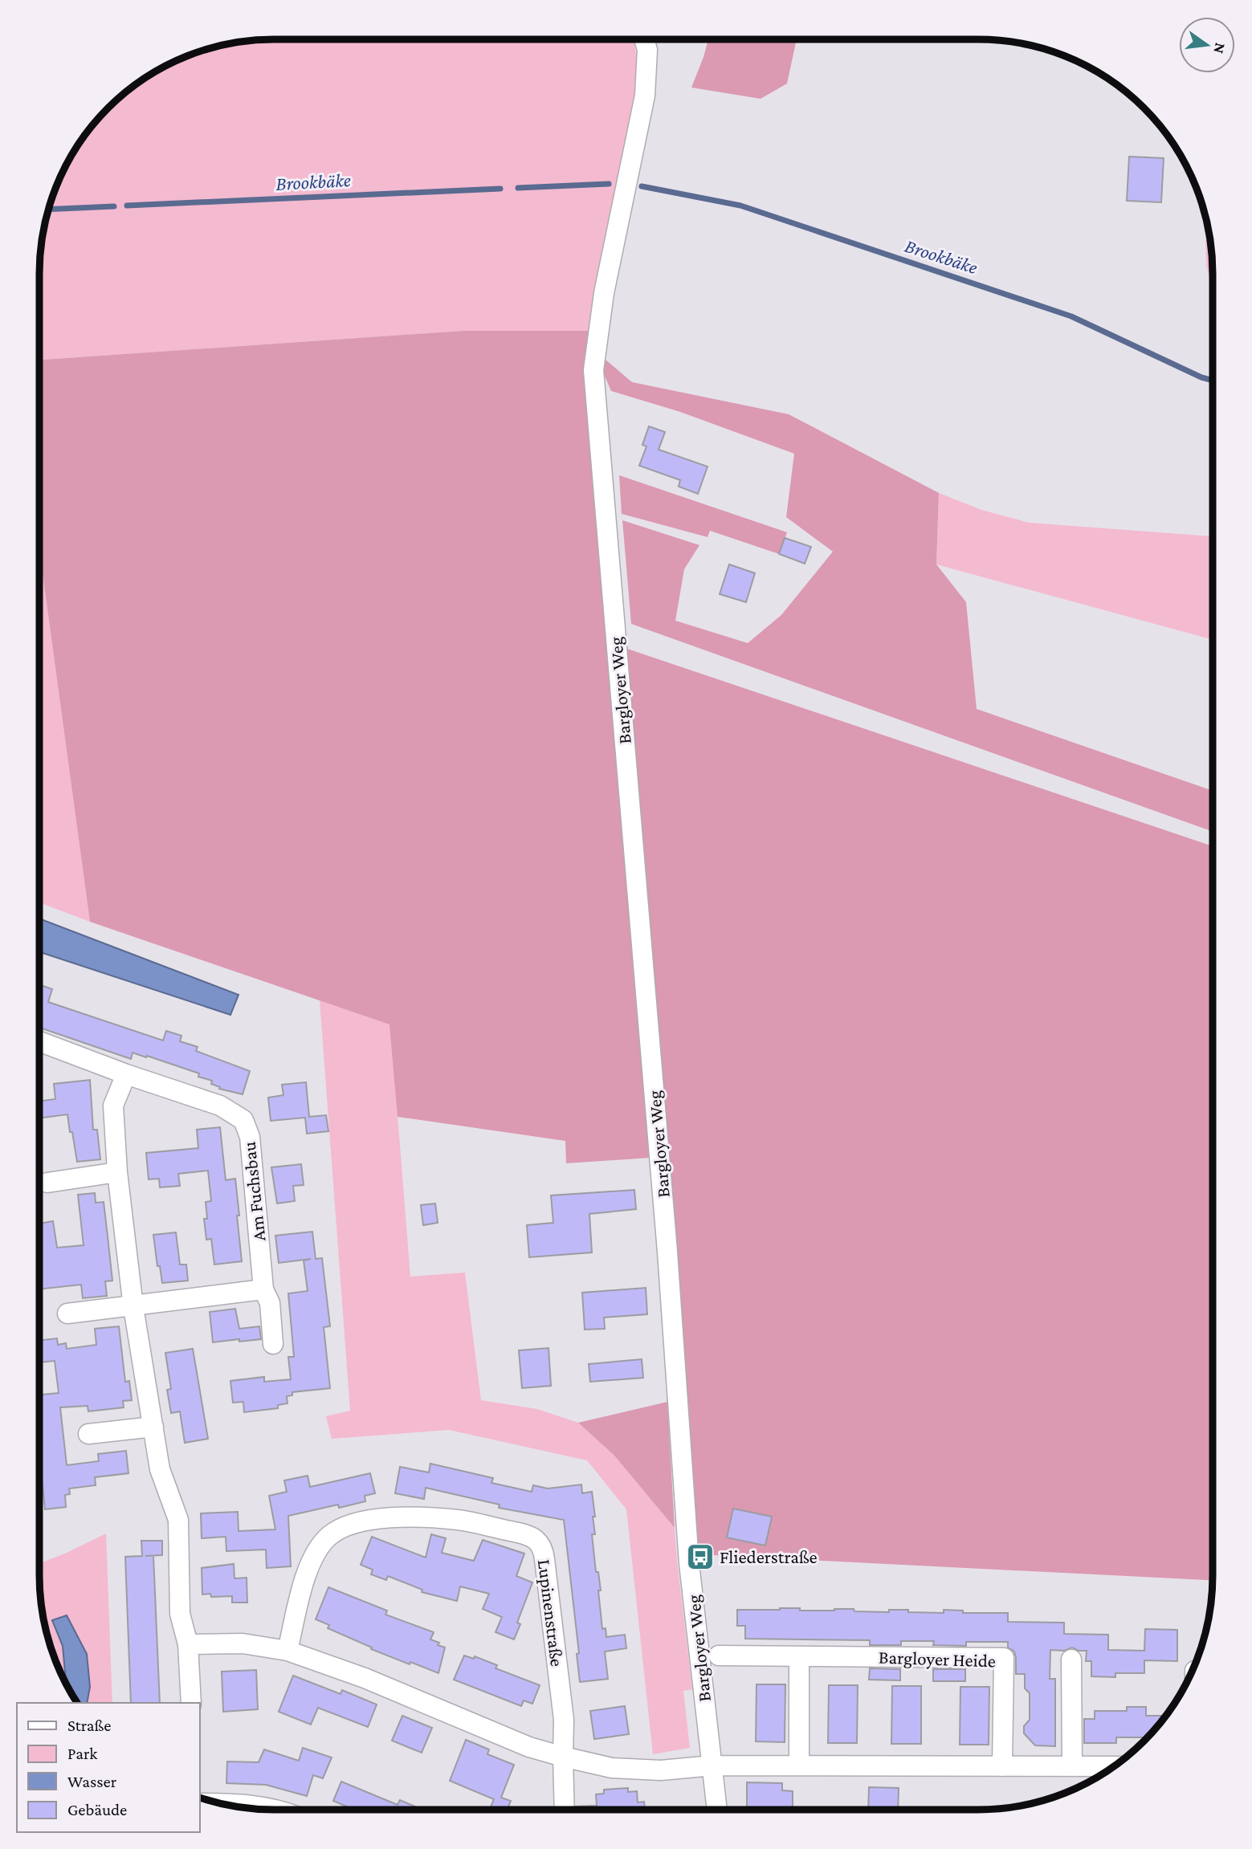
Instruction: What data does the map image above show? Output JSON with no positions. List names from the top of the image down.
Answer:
{
  "streets": {
    "street": [
      "Bargloyer Weg",
      "Am Fuchsbau",
      "Lupinenstraße",
      "Bargloyer Heide"
    ]
  },
  "water": ["Brookbäke"],
  "places": {
    "bus stop": ["Fliederstraße"]
  },
  "legend": [
    "Straße",
    "Park",
    "Wasser",
    "Gebäude"
  ],
  "north": "right"
}
